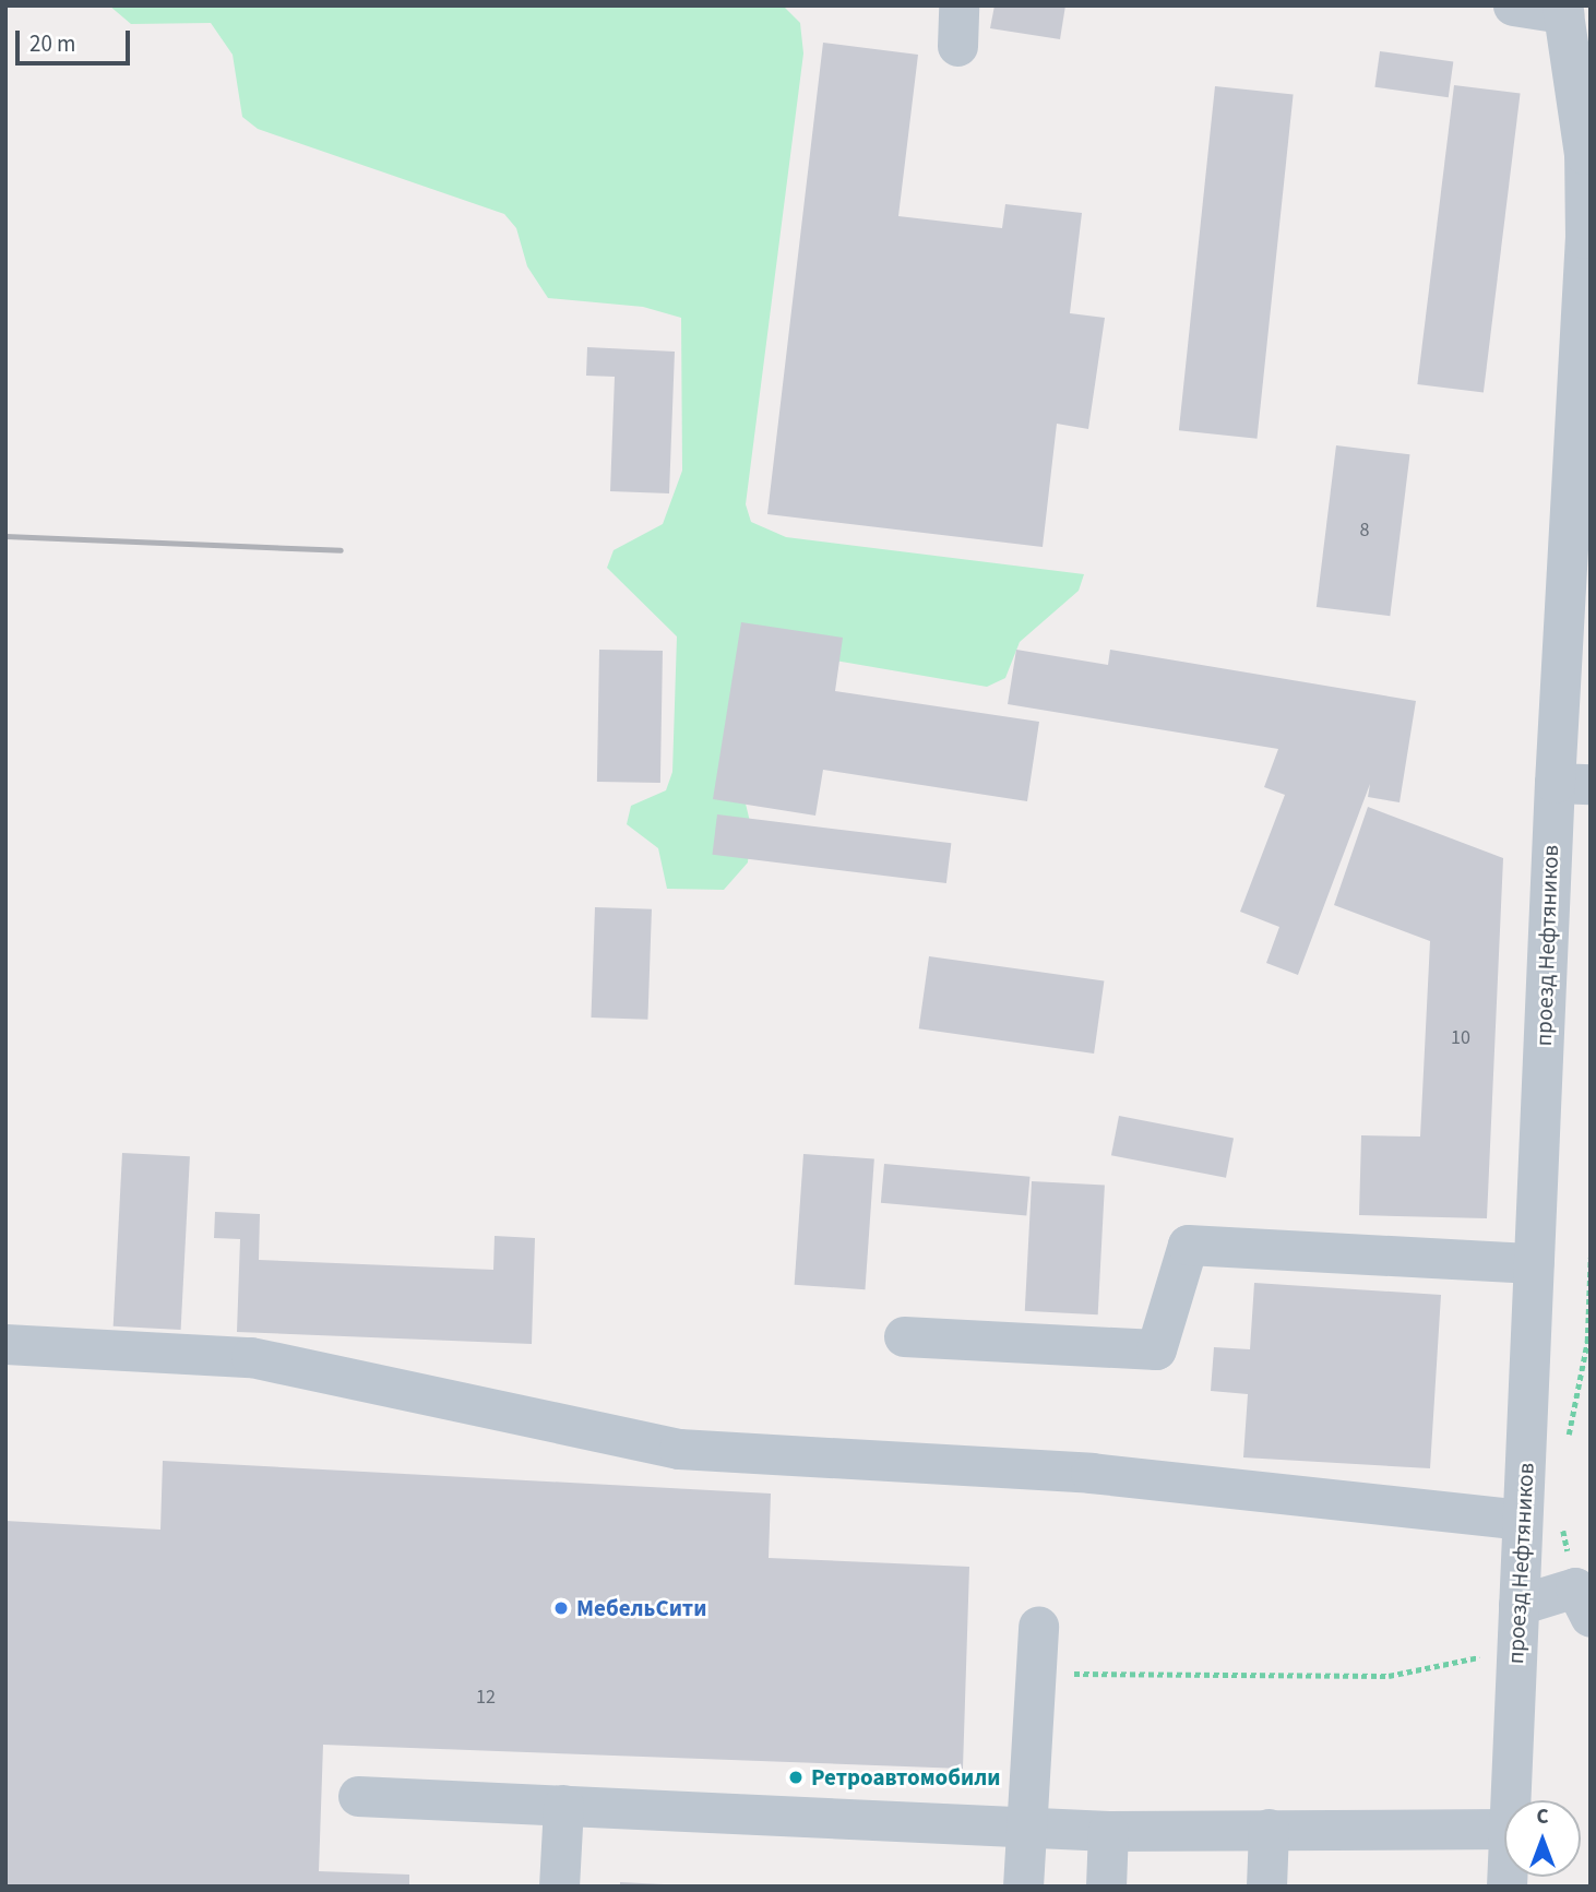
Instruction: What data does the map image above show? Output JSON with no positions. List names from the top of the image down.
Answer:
{
  "streets": {
    "street": ["проезд Нефтяников"]
  },
  "places": ["МебельСити", "Ретроавтомобили"],
  "house_numbers": ["8", "10", "12"],
  "scale_bar": "20 m",
  "north": "top"
}
